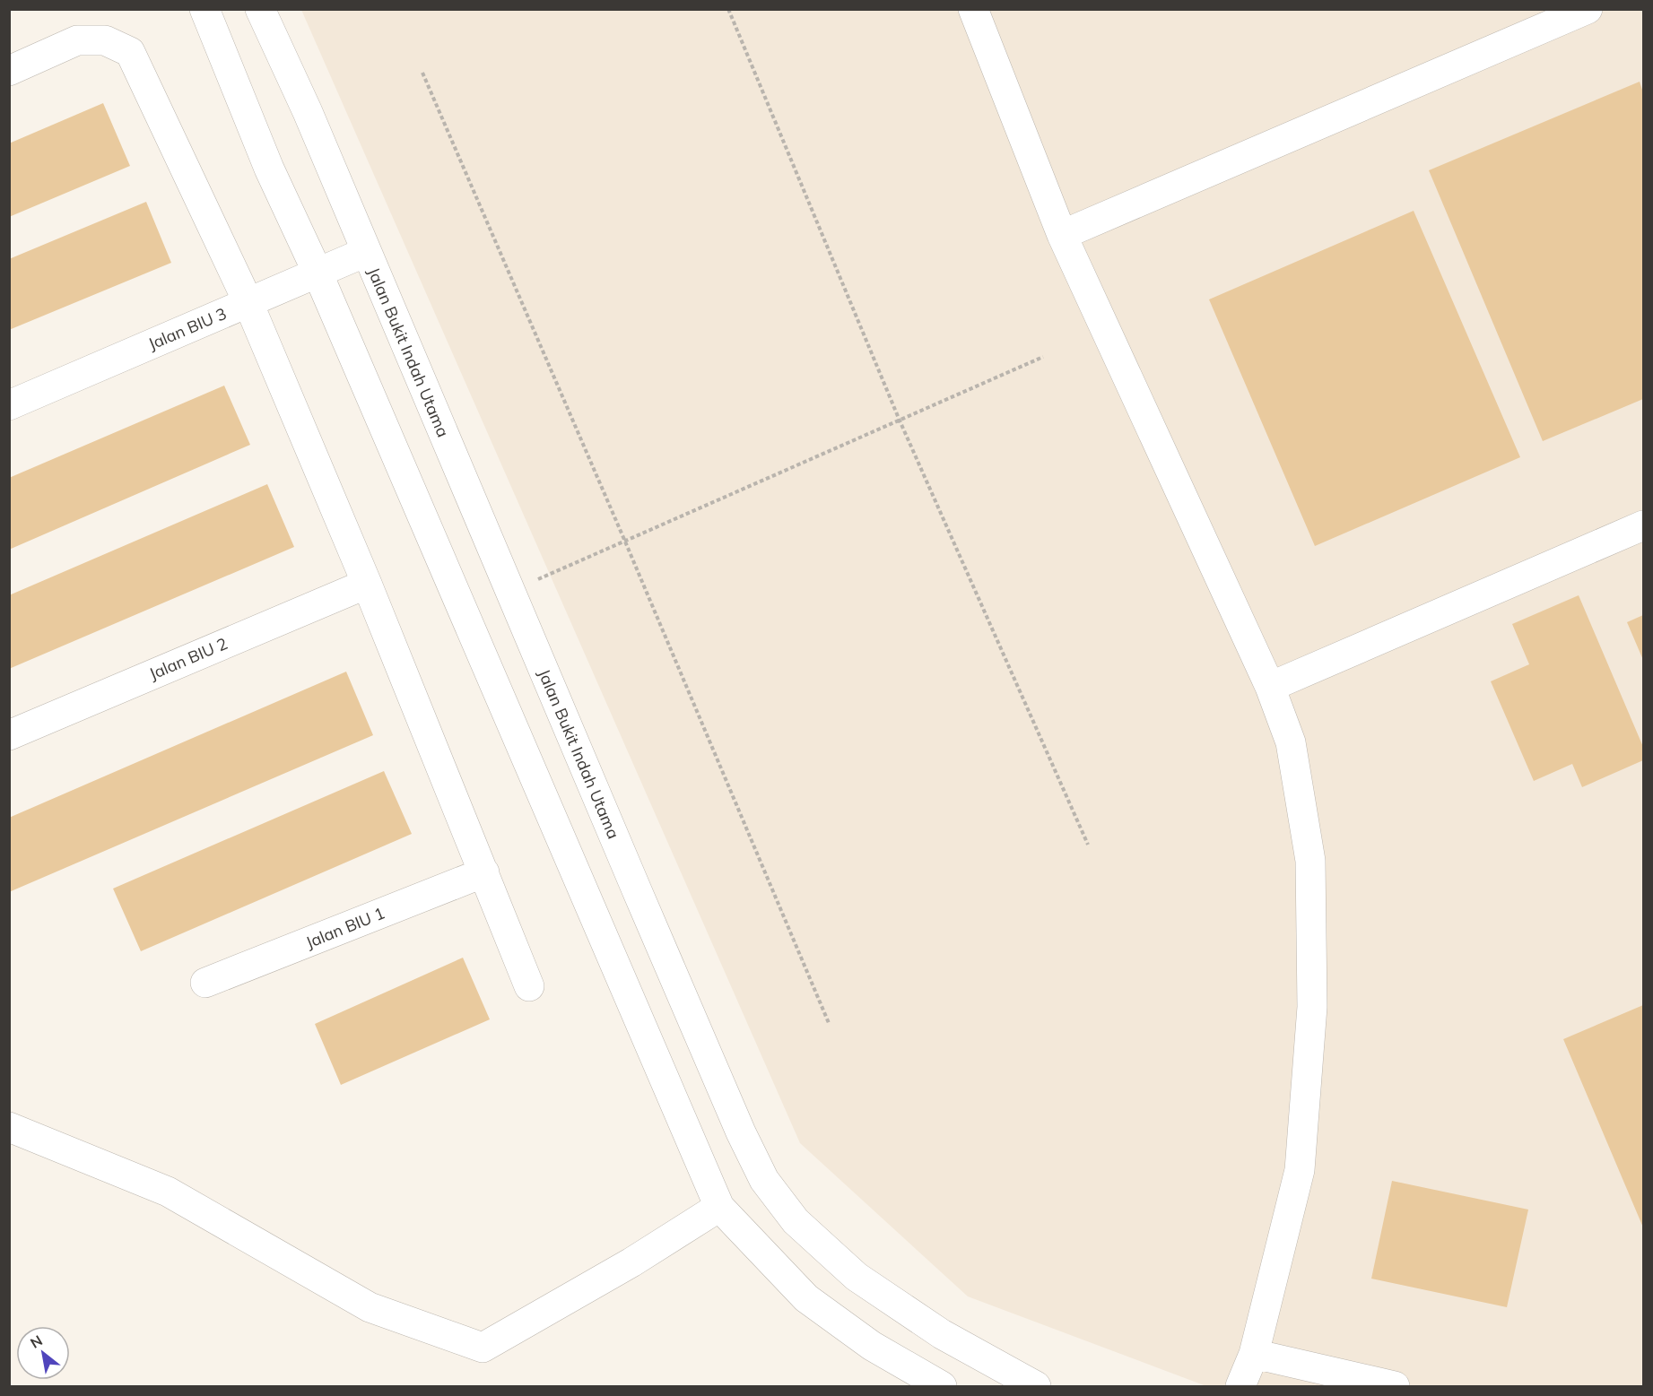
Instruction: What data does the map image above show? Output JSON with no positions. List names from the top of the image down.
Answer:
{
  "streets": {
    "street": [
      "Jalan BIU 3",
      "Jalan Bukit Indah Utama",
      "Jalan BIU 2",
      "Jalan BIU 1"
    ]
  },
  "crossings": [
    ["Jalan BIU 3", "Jalan Bukit Indah Utama"]
  ],
  "north": "top left"
}
